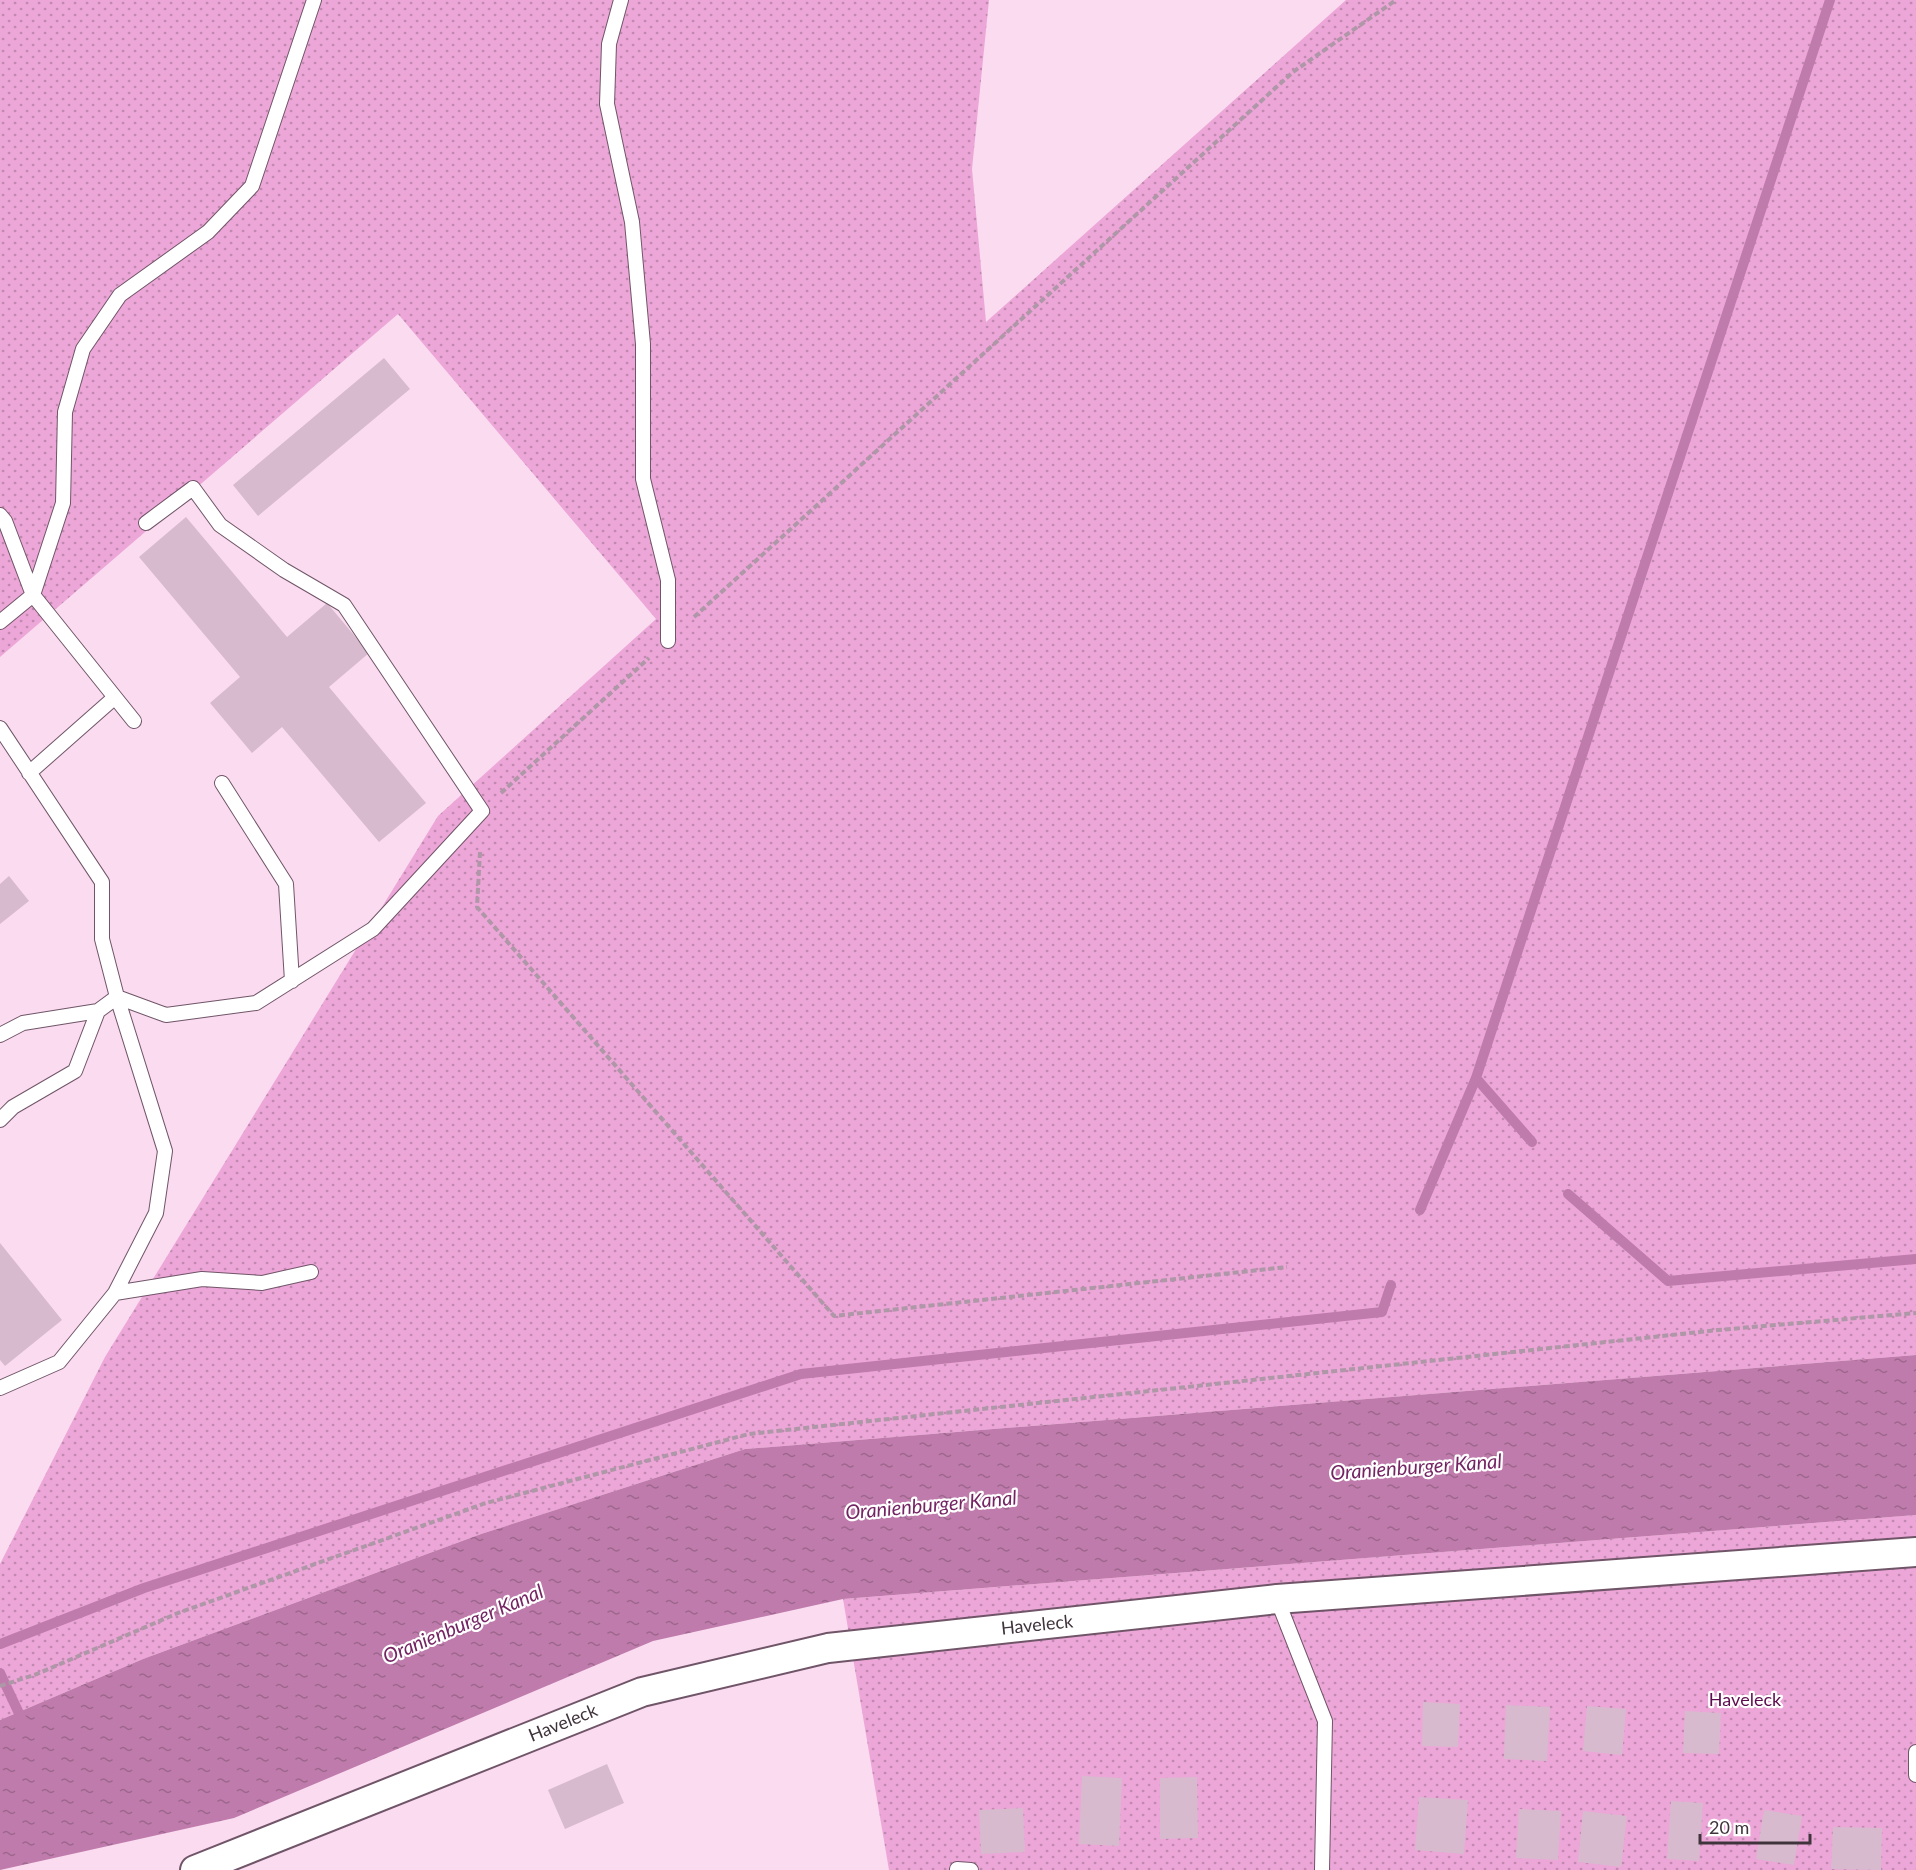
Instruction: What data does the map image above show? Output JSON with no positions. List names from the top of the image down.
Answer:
{
  "streets": {
    "street": ["Haveleck"]
  },
  "water": ["Oranienburger Kanal"],
  "parks": ["Haveleck"],
  "scale_bar": "20 m"
}
